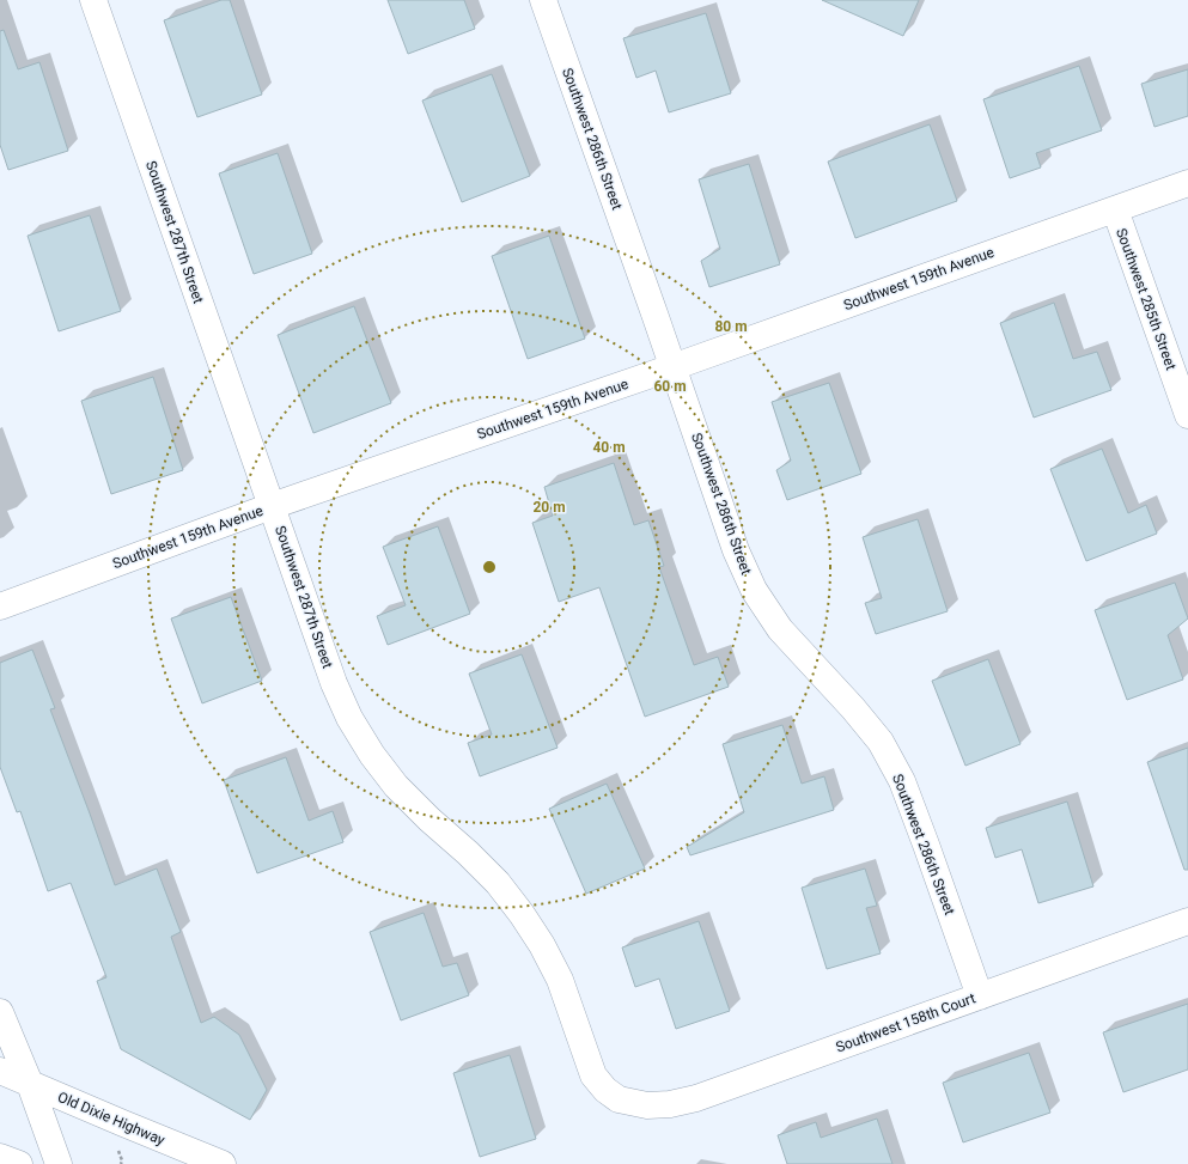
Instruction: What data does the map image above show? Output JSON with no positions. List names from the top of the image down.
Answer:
{
  "streets": {
    "street": [
      "Southwest 286th Street",
      "Southwest 287th Street",
      "Southwest 159th Avenue",
      "Southwest 285th Street",
      "Southwest 158th Court",
      "Old Dixie Highway"
    ]
  },
  "crossings": [
    ["Southwest 286th Street", "Southwest 159th Avenue"],
    ["Southwest 286th Street", "Southwest 158th Court"],
    ["Southwest 287th Street", "Southwest 159th Avenue"],
    ["Southwest 287th Street", "Southwest 158th Court"],
    ["Southwest 159th Avenue", "Southwest 285th Street"]
  ],
  "rings": [
    "80 m",
    "60 m",
    "40 m",
    "20 m"
  ]
}
